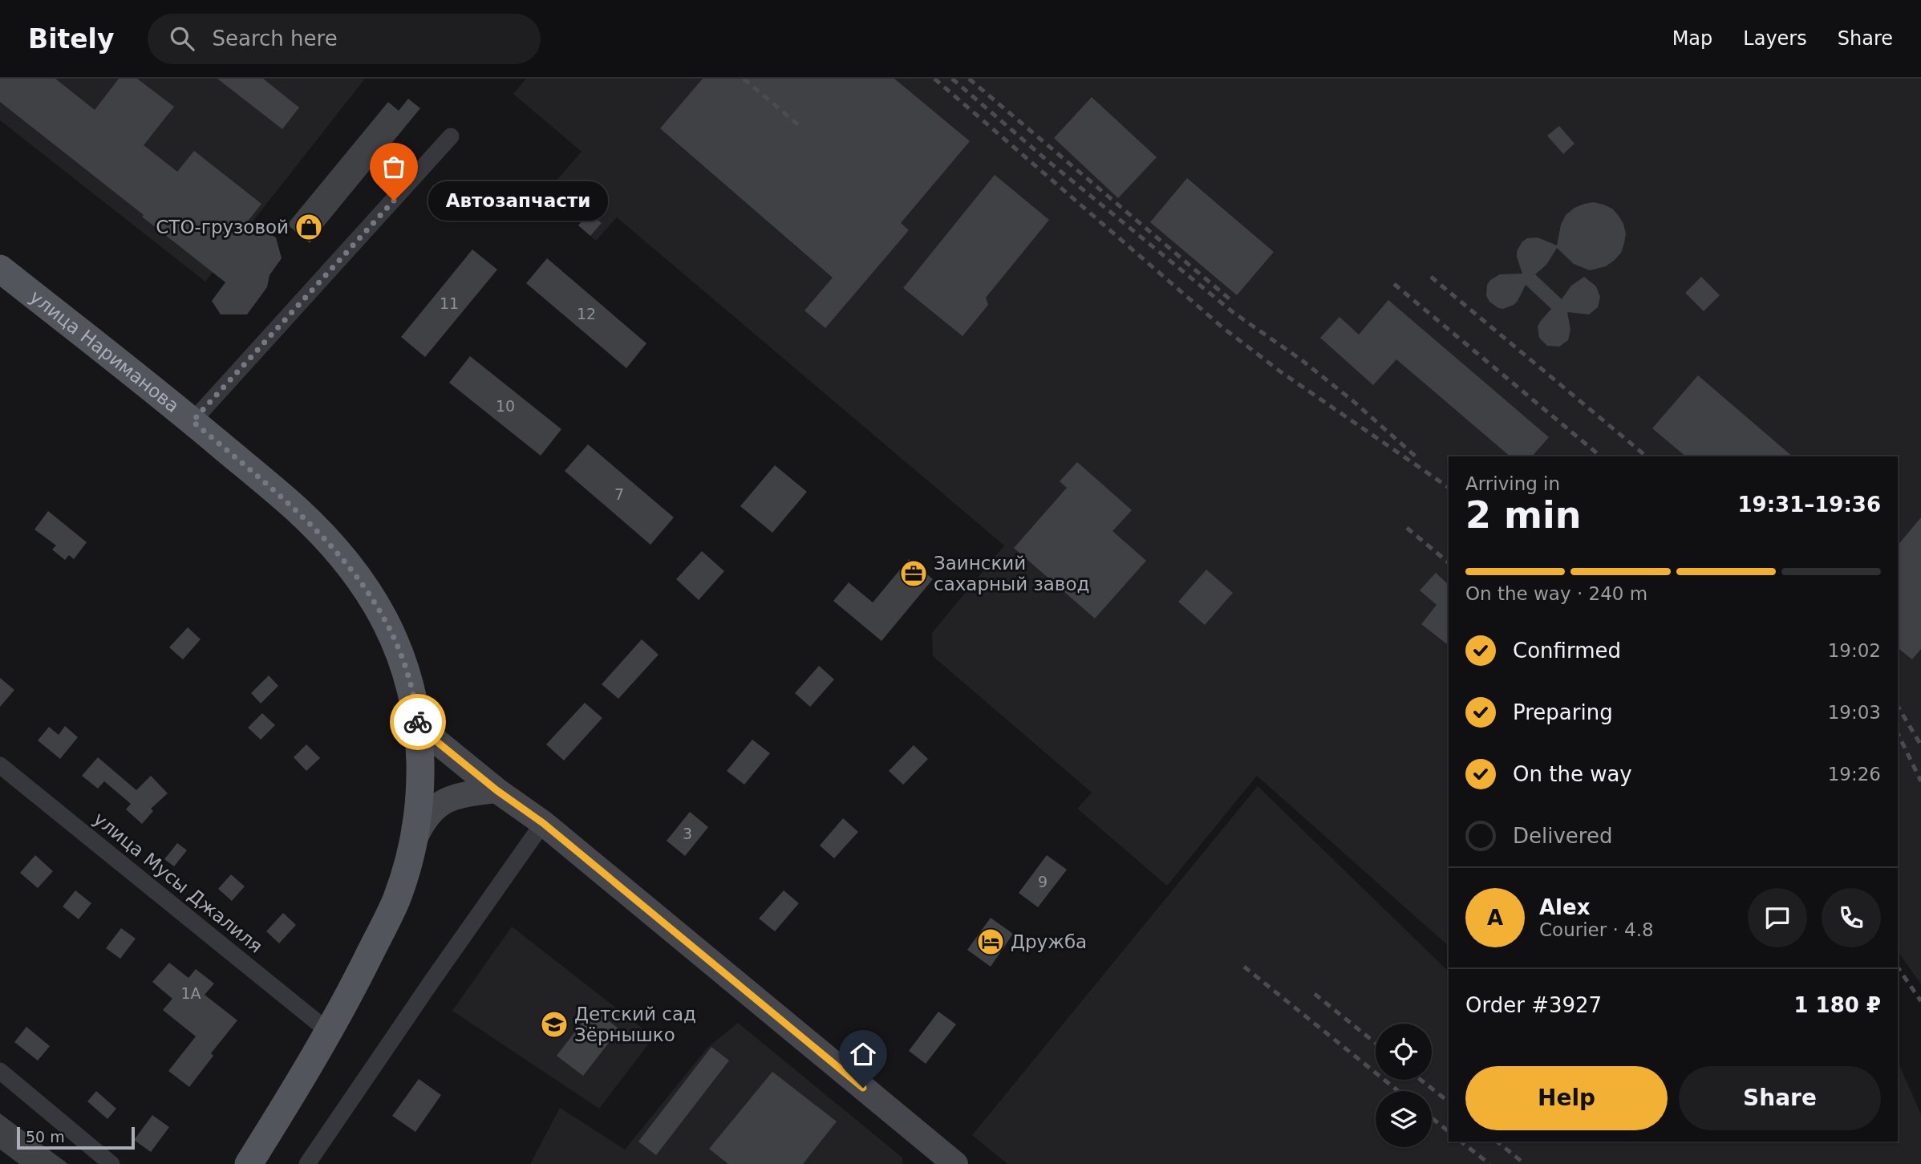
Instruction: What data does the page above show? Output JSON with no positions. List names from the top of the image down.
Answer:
{
  "streets": {
    "main road": ["улица Нариманова"],
    "street": ["улица Мусы Джалиля"]
  },
  "crossings": [
    ["улица Нариманова", "улица Мусы Джалиля"]
  ],
  "places": {
    "other": ["Автозапчасти"],
    "shop": ["СТО-грузовой"],
    "office": ["Заинский сахарный завод"],
    "hotel": ["Дружба"],
    "school or university": ["Детский сад Зёрнышко"]
  },
  "house_numbers": [
    "11",
    "12",
    "10",
    "7",
    "3",
    "9",
    "1А"
  ],
  "scale_bar": "50 m",
  "page": {
    "header": "Bitely",
    "search": "Search here",
    "nav": ["Map", "Layers", "Share"],
    "bubble": "Автозапчасти",
    "heading": ["2 min", "Arriving in", "19:31–19:36"],
    "panel": [
      "Alex",
      "Courier · 4.8",
      "Order #3927",
      "1 180 ₽"
    ],
    "bar": "On the way · 240 m",
    "list": [
      ["Confirmed", "19:02"],
      ["Preparing", "19:03"],
      ["On the way", "19:26"],
      "Delivered"
    ],
    "round": "A",
    "buttons": ["Help", "Share"],
    "scale": "50 m"
  }
}
